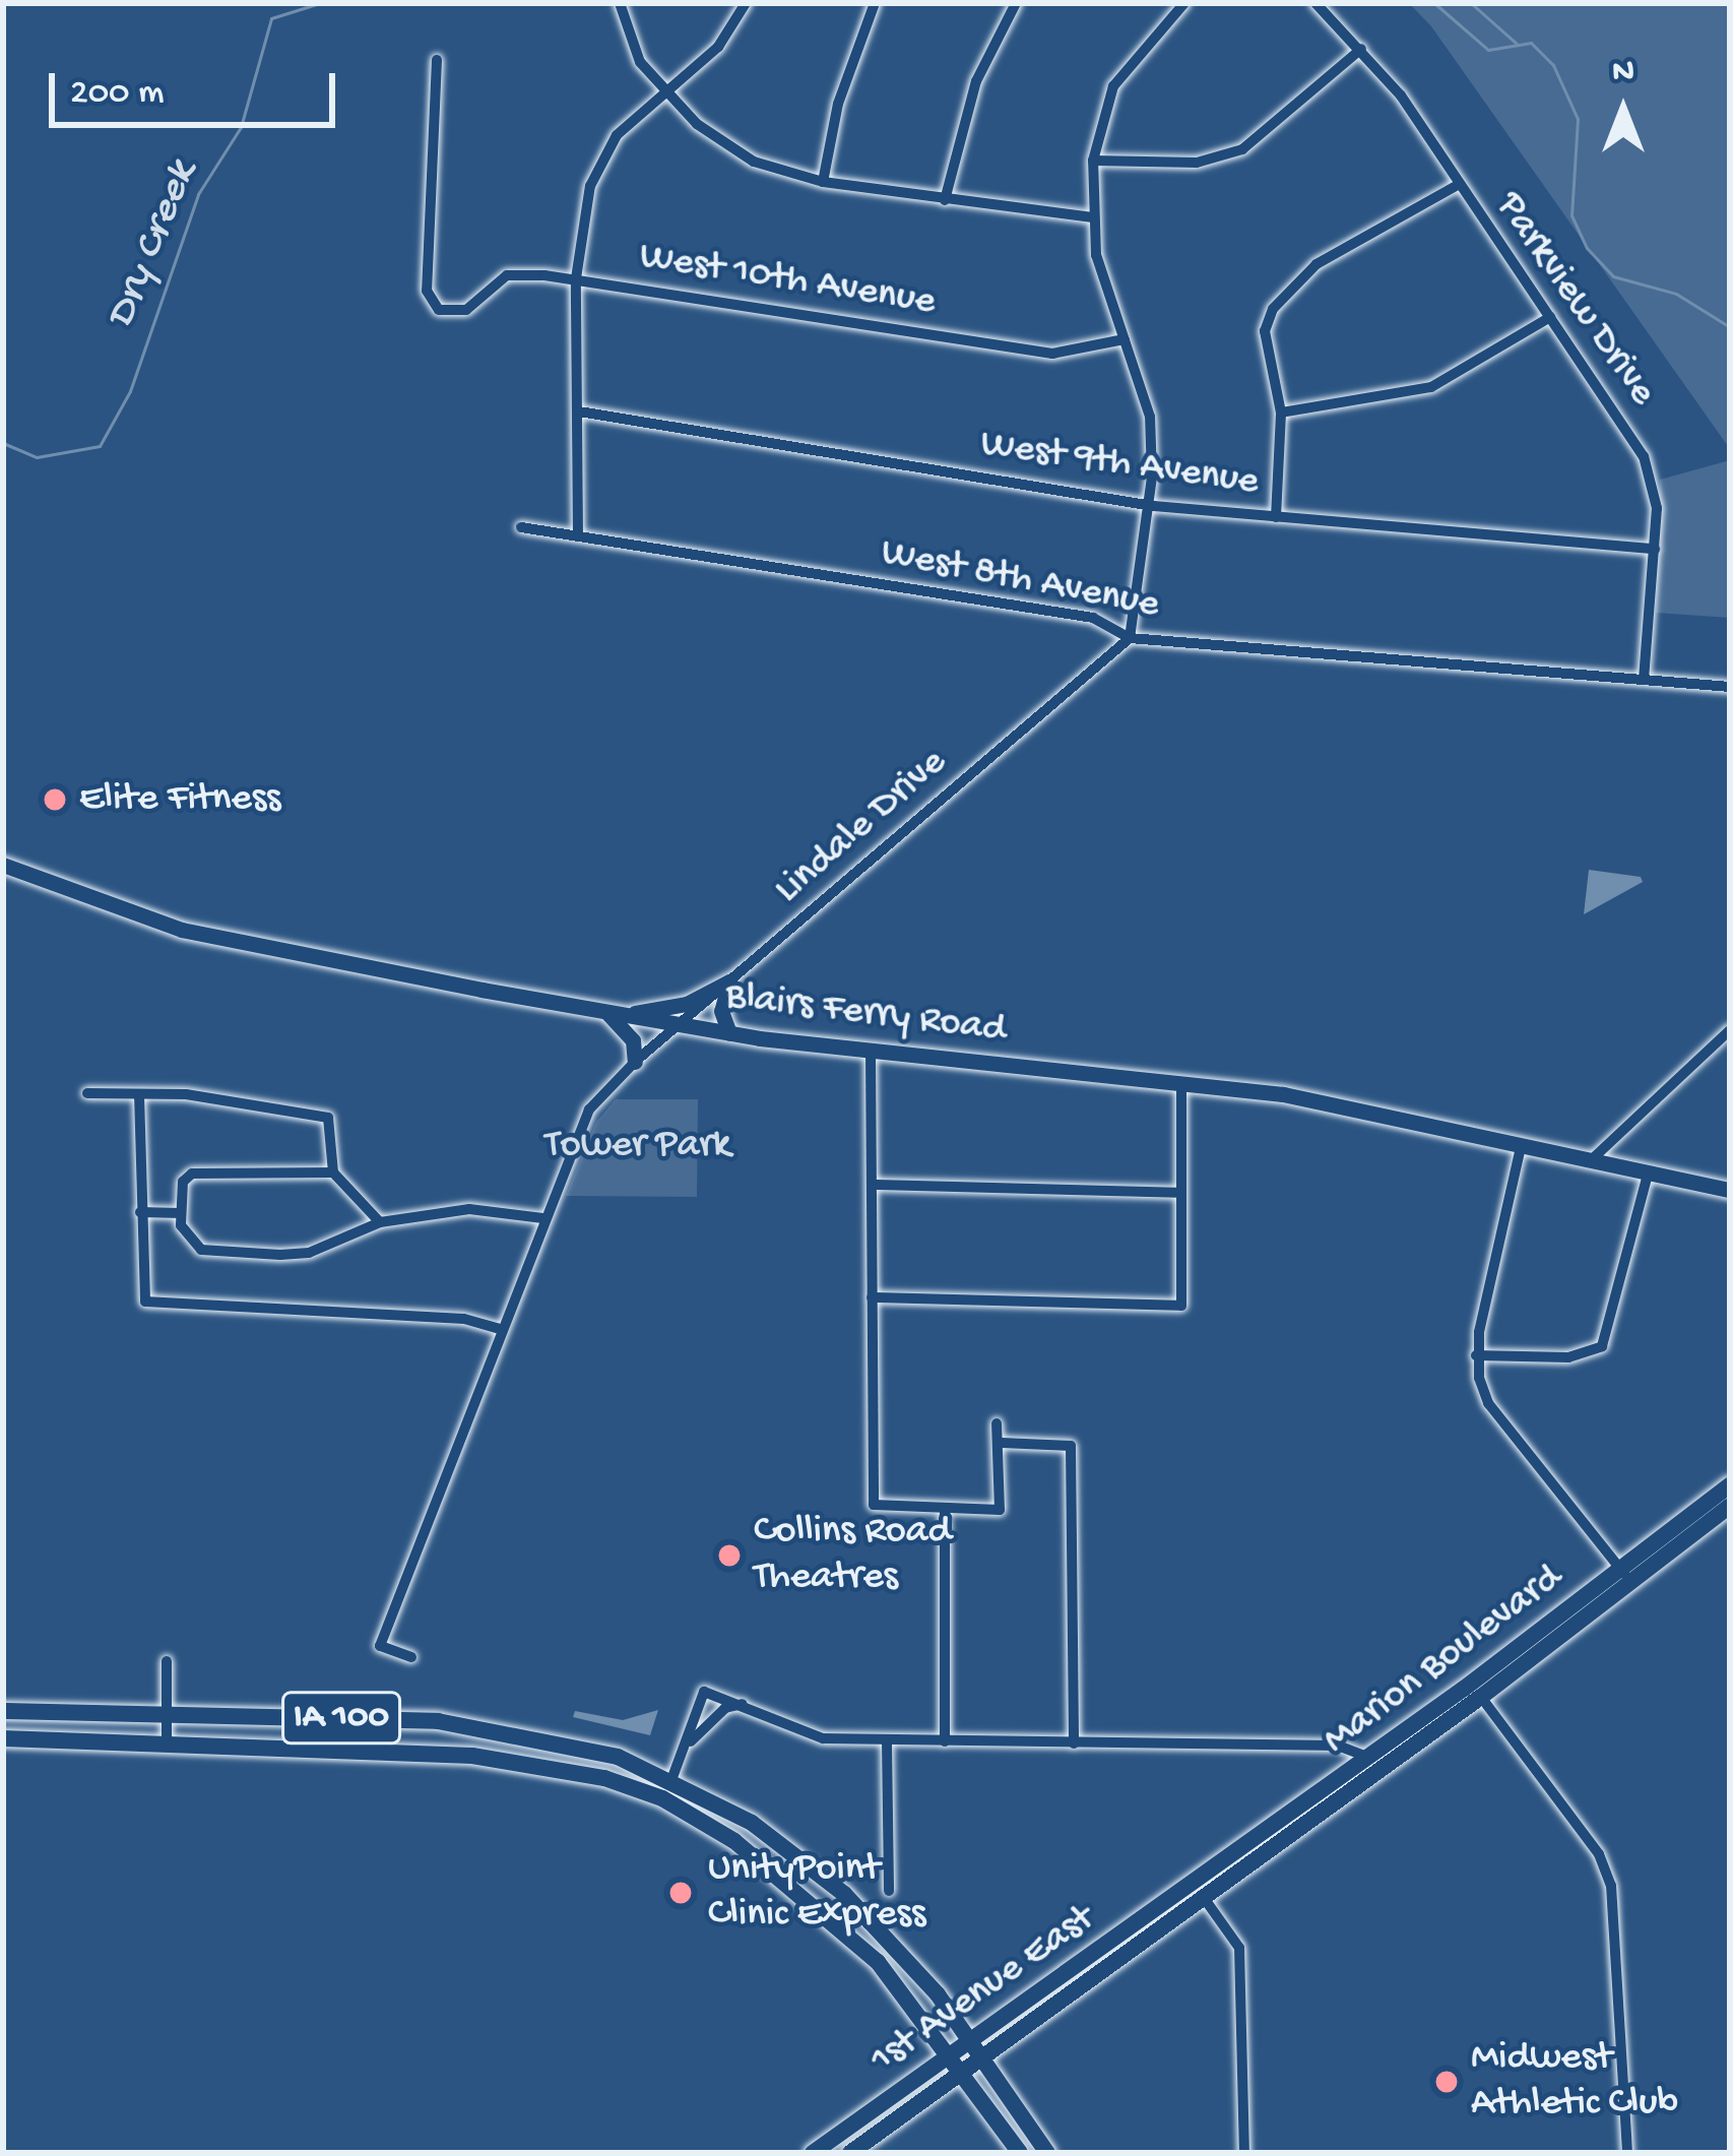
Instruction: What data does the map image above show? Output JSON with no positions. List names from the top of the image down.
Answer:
{
  "streets": {
    "main road": [
      "Blairs Ferry Road",
      "Marion Boulevard",
      "IA 100",
      "1st Avenue East"
    ],
    "street": [
      "West 10th Avenue",
      "Parkview Drive",
      "West 9th Avenue",
      "West 8th Avenue",
      "Lindale Drive"
    ]
  },
  "crossings": [
    ["Parkview Drive", "West 9th Avenue"],
    ["Parkview Drive", "West 8th Avenue"],
    ["West 8th Avenue", "Lindale Drive"],
    ["Lindale Drive", "Blairs Ferry Road"],
    ["Marion Boulevard", "1st Avenue East"],
    ["IA 100", "1st Avenue East"]
  ],
  "water": ["Dry Creek"],
  "parks": ["Tower Park"],
  "places": [
    "Elite Fitness",
    "Collins Road Theatres",
    "UnityPoint Clinic Express",
    "Midwest Athletic Club"
  ],
  "scale_bar": "200 m",
  "north": "top"
}
